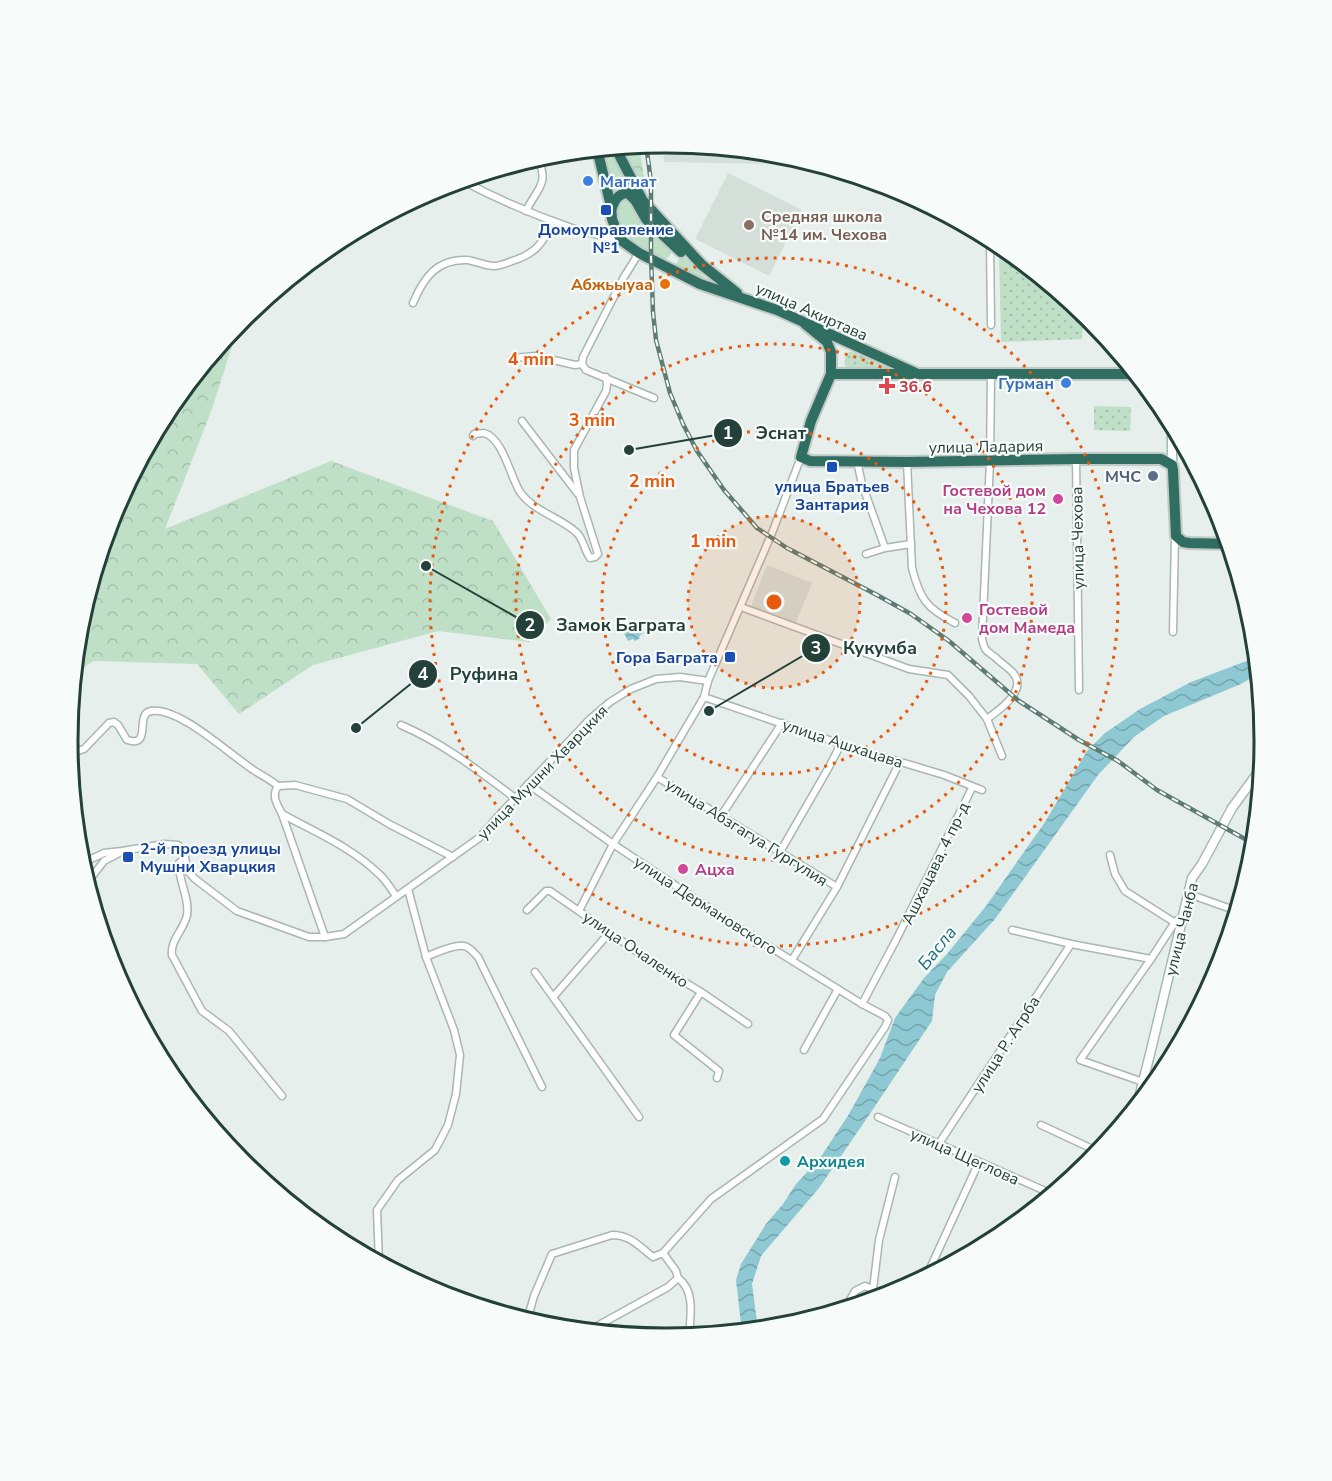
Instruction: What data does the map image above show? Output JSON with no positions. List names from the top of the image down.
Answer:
{
  "streets": {
    "highway": ["улица Акиртава", "улица Ладария"],
    "street": [
      "улица Чехова",
      "улица Ашхацава",
      "улица Мушни Хварцкия",
      "улица Абзгагуа Гургулия",
      "Ашхацава, 4 пр-д",
      "улица Дермановского",
      "улица Чанба",
      "улица Очаленко",
      "улица Р. Агрба",
      "улица Щеглова"
    ]
  },
  "crossings": [
    ["улица Ладария", "улица Чехова"],
    ["улица Ашхацава", "Ашхацава, 4 пр-д"],
    ["улица Мушни Хварцкия", "улица Дермановского"],
    ["Ашхацава, 4 пр-д", "улица Дермановского"],
    ["улица Р. Агрба", "улица Щеглова"]
  ],
  "water": ["Басла"],
  "places": {
    "other": [
      "Магнат",
      "Средняя школа №14 им. Чехова",
      "Абжьыуаа",
      "Гурман",
      "Эснат",
      "МЧС",
      "Гостевой дом на Чехова 12",
      "Замок Баграта",
      "Гостевой дом Мамеда",
      "Кукумба",
      "Руфина",
      "Ацха",
      "Архидея"
    ],
    "transit": [
      "Домоуправление №1",
      "улица Братьев Зантария",
      "Гора Баграта",
      "2-й проезд улицы Мушни Хварцкия"
    ],
    "health": ["36.6"]
  },
  "rings": [
    "4 min",
    "3 min",
    "2 min",
    "1 min"
  ]
}
